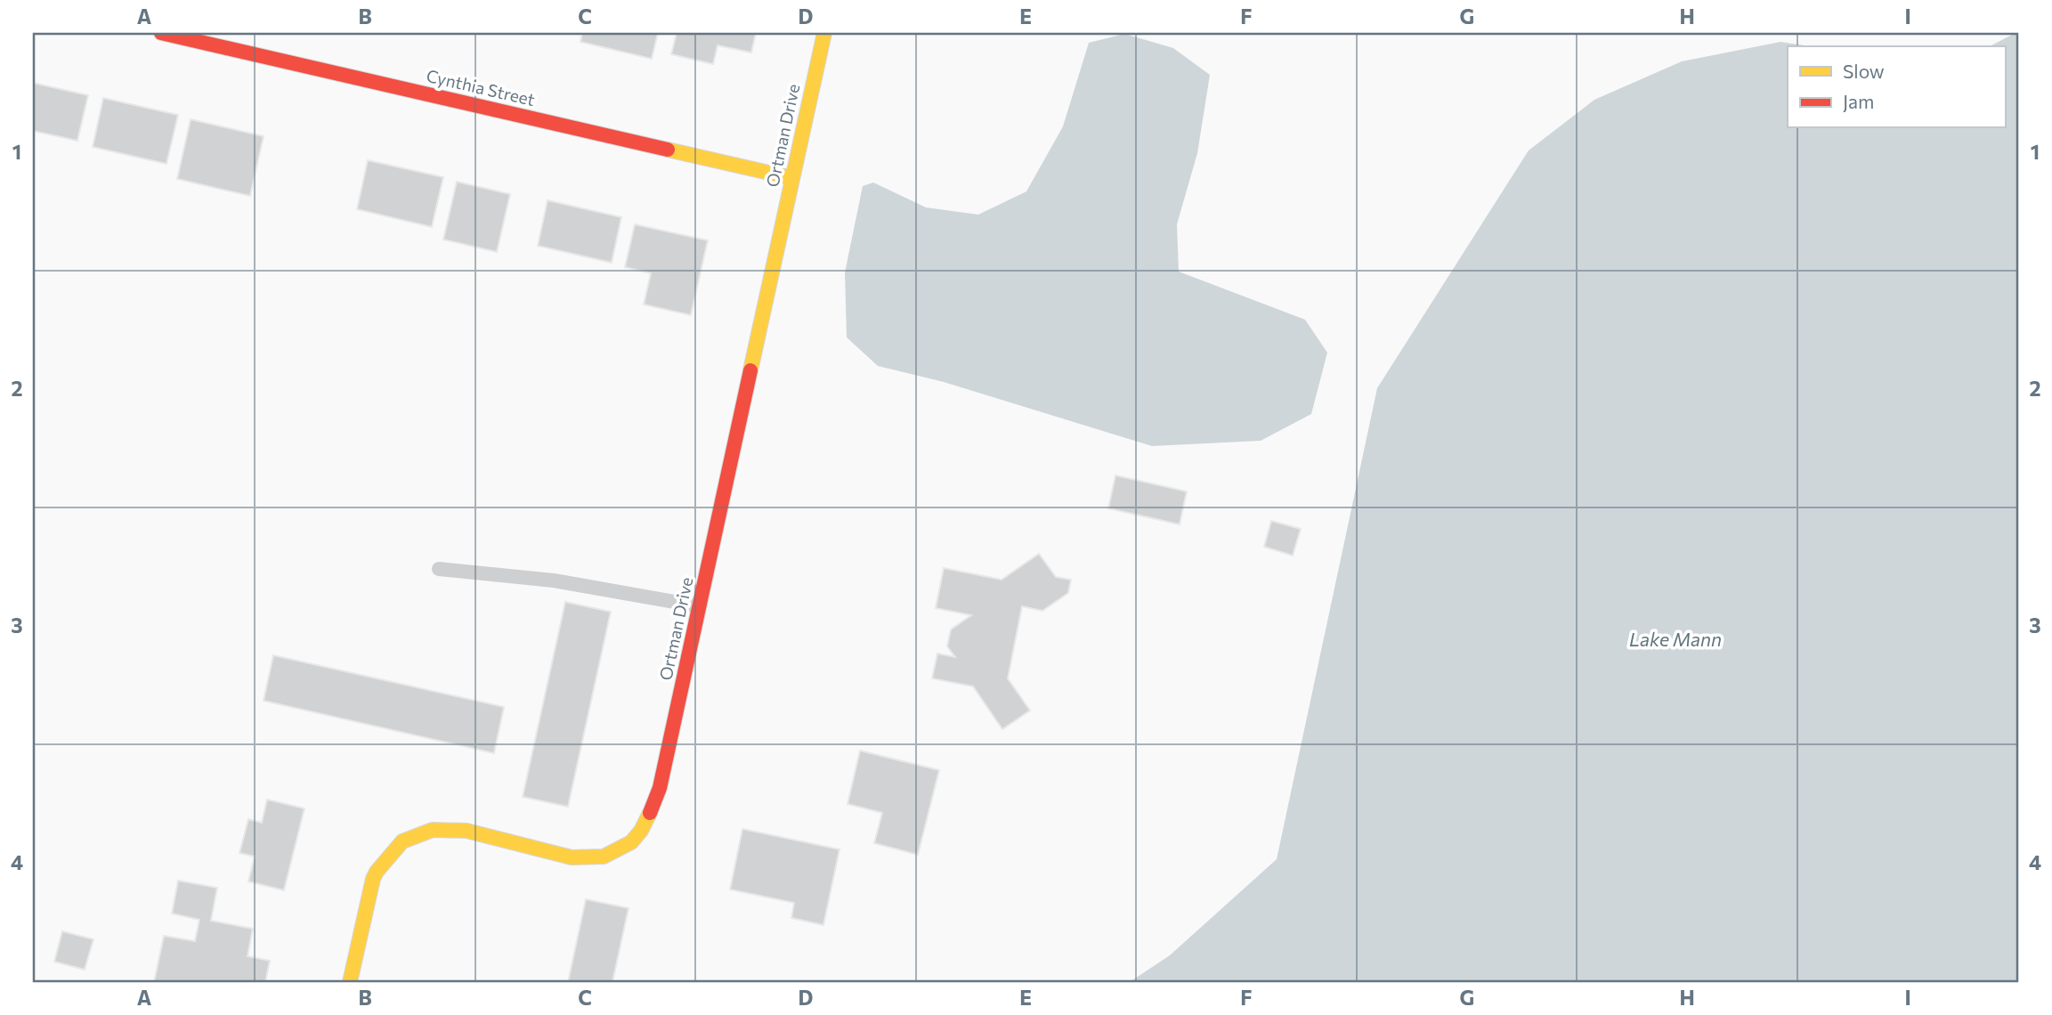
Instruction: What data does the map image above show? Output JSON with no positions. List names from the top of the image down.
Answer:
{
  "streets": {
    "street": ["Cynthia Street", "Ortman Drive"]
  },
  "crossings": [
    ["Cynthia Street", "Ortman Drive"]
  ],
  "water": ["Lake Mann"],
  "legend": ["Slow", "Jam"],
  "grid": {
    "columns": [
      "A",
      "B",
      "C",
      "D",
      "E",
      "F",
      "G",
      "H",
      "I"
    ],
    "rows": [
      "1",
      "2",
      "3",
      "4"
    ]
  }
}
